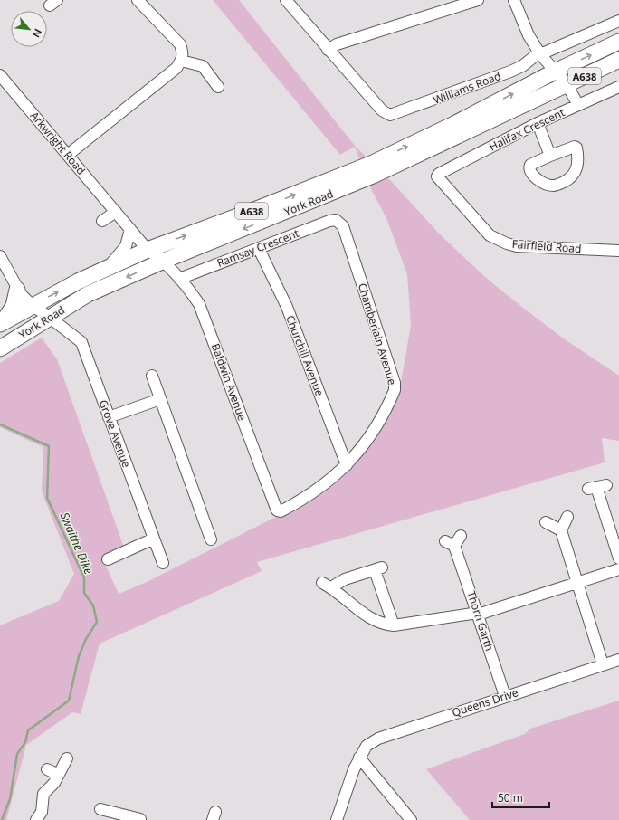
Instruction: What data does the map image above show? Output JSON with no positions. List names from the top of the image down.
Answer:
{
  "streets": {
    "highway": ["A638", "York Road"],
    "street": [
      "Williams Road",
      "Halifax Crescent",
      "Arkwright Road",
      "Fairfield Road",
      "Ramsay Crescent",
      "Chamberlain Avenue",
      "Churchill Avenue",
      "Baldwin Avenue",
      "Grove Avenue",
      "Thorn Garth",
      "Queens Drive"
    ]
  },
  "crossings": [
    ["Halifax Crescent", "Fairfield Road"],
    ["Arkwright Road", "York Road"],
    ["Arkwright Road", "Baldwin Avenue"],
    ["York Road", "Baldwin Avenue"],
    ["York Road", "Grove Avenue"],
    ["Ramsay Crescent", "Chamberlain Avenue"],
    ["Ramsay Crescent", "Churchill Avenue"],
    ["Ramsay Crescent", "Baldwin Avenue"],
    ["Chamberlain Avenue", "Churchill Avenue"],
    ["Chamberlain Avenue", "Baldwin Avenue"],
    ["Thorn Garth", "Queens Drive"]
  ],
  "water": ["Swaithe Dike"],
  "scale_bar": "50 m",
  "north": "bottom right"
}
